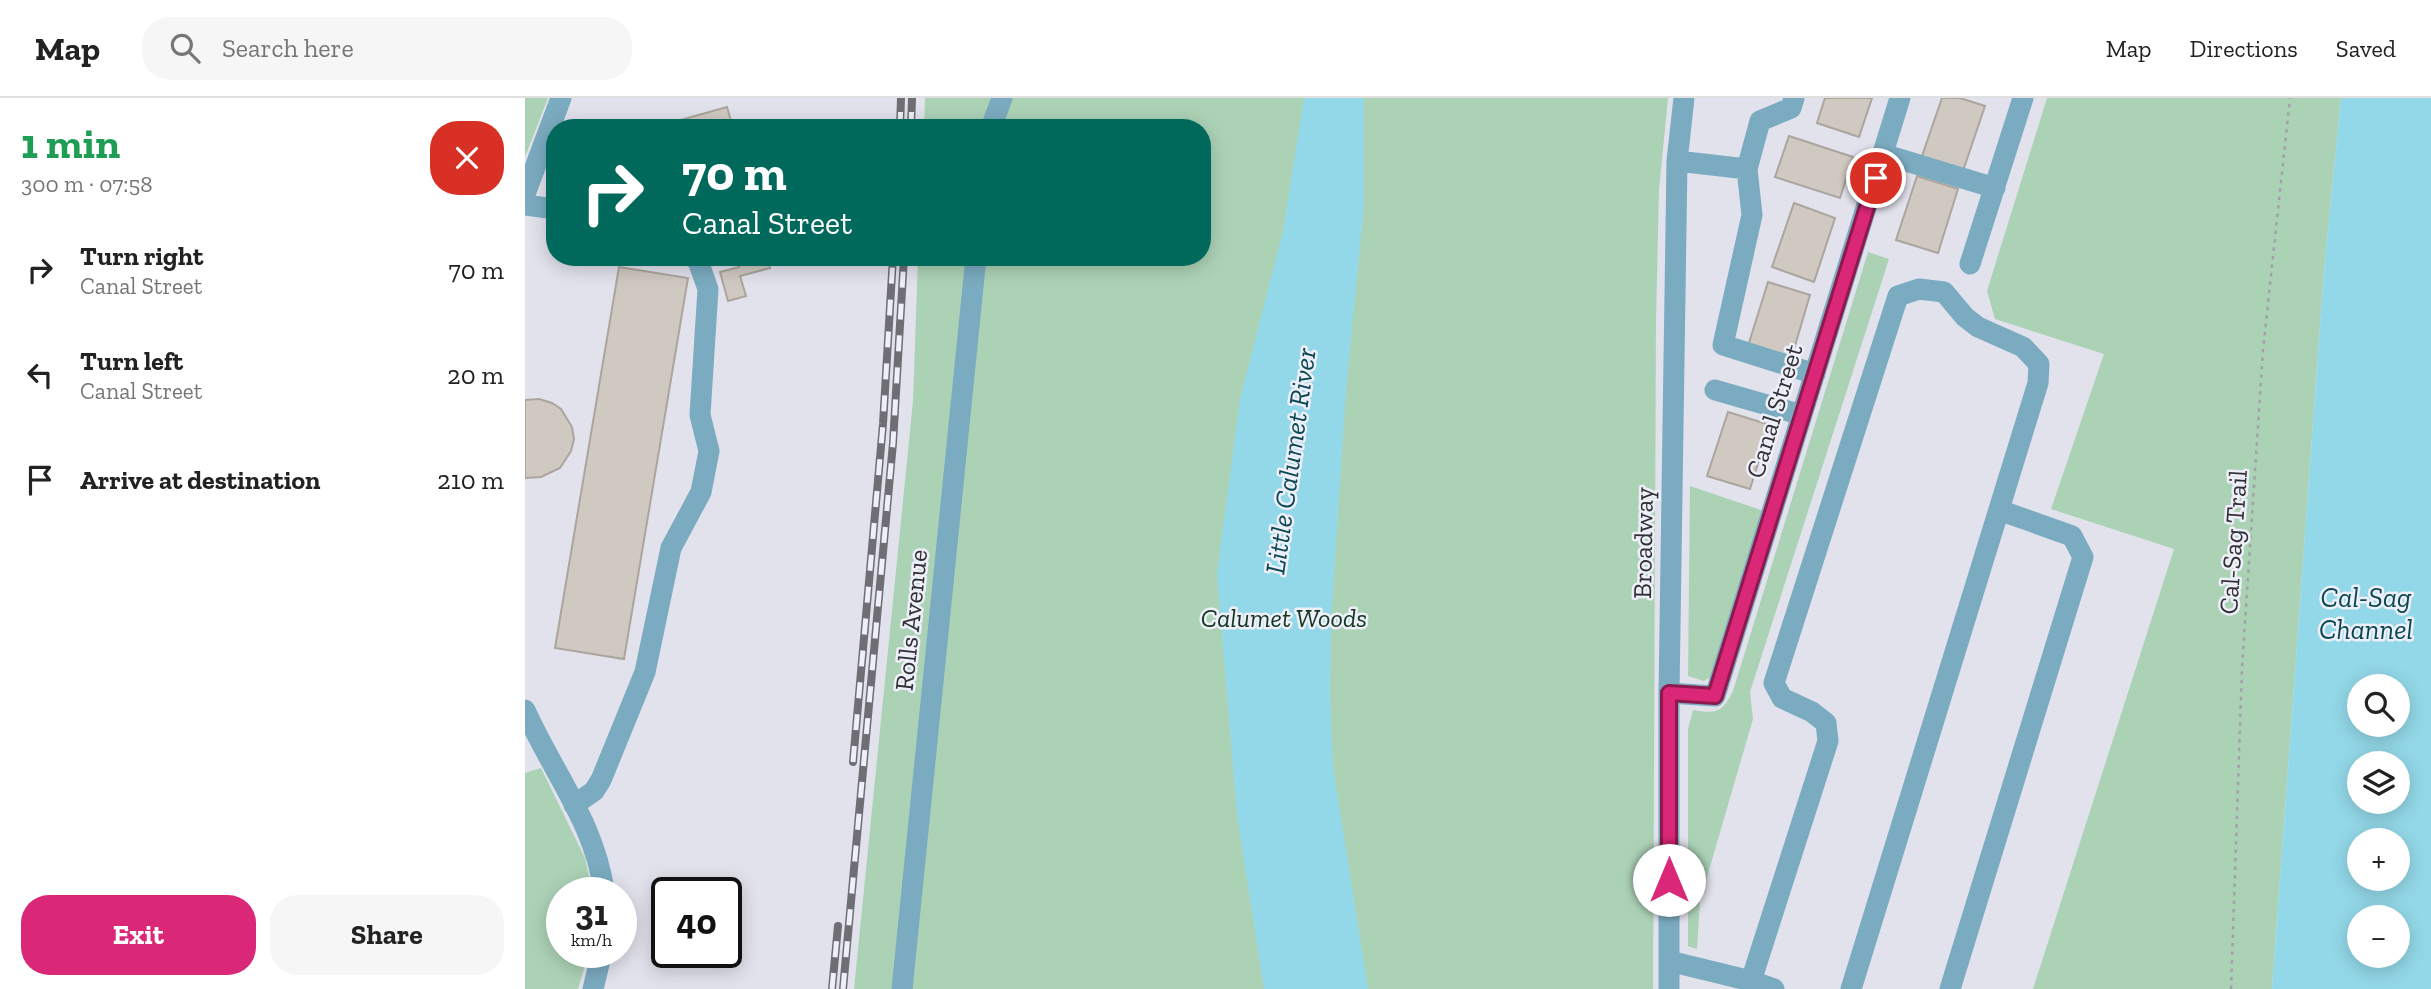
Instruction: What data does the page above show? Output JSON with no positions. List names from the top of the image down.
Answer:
{
  "streets": {
    "street": ["Canal Street", "Broadway", "Rolls Avenue"],
    "path": ["Cal-Sag Trail"]
  },
  "crossings": [
    ["Canal Street", "Broadway"]
  ],
  "water": ["Little Calumet River", "Cal-Sag Channel"],
  "parks": ["Calumet Woods"],
  "page": {
    "header": "Map",
    "search": "Search here",
    "nav": ["Map", "Directions", "Saved"],
    "heading": ["1 min", "300 m · 07:58"],
    "turn": ["70 m", "Canal Street"],
    "list": [
      {
        "name": "Turn right",
        "note": "Canal Street",
        "value": "70 m"
      },
      {
        "name": "Turn left",
        "note": "Canal Street",
        "value": "20 m"
      },
      {
        "name": "Arrive at destination",
        "value": "210 m"
      }
    ],
    "map_buttons": ["+", "−"],
    "speed": "31 km/h",
    "limit": "40",
    "buttons": ["Exit", "Share"]
  }
}
